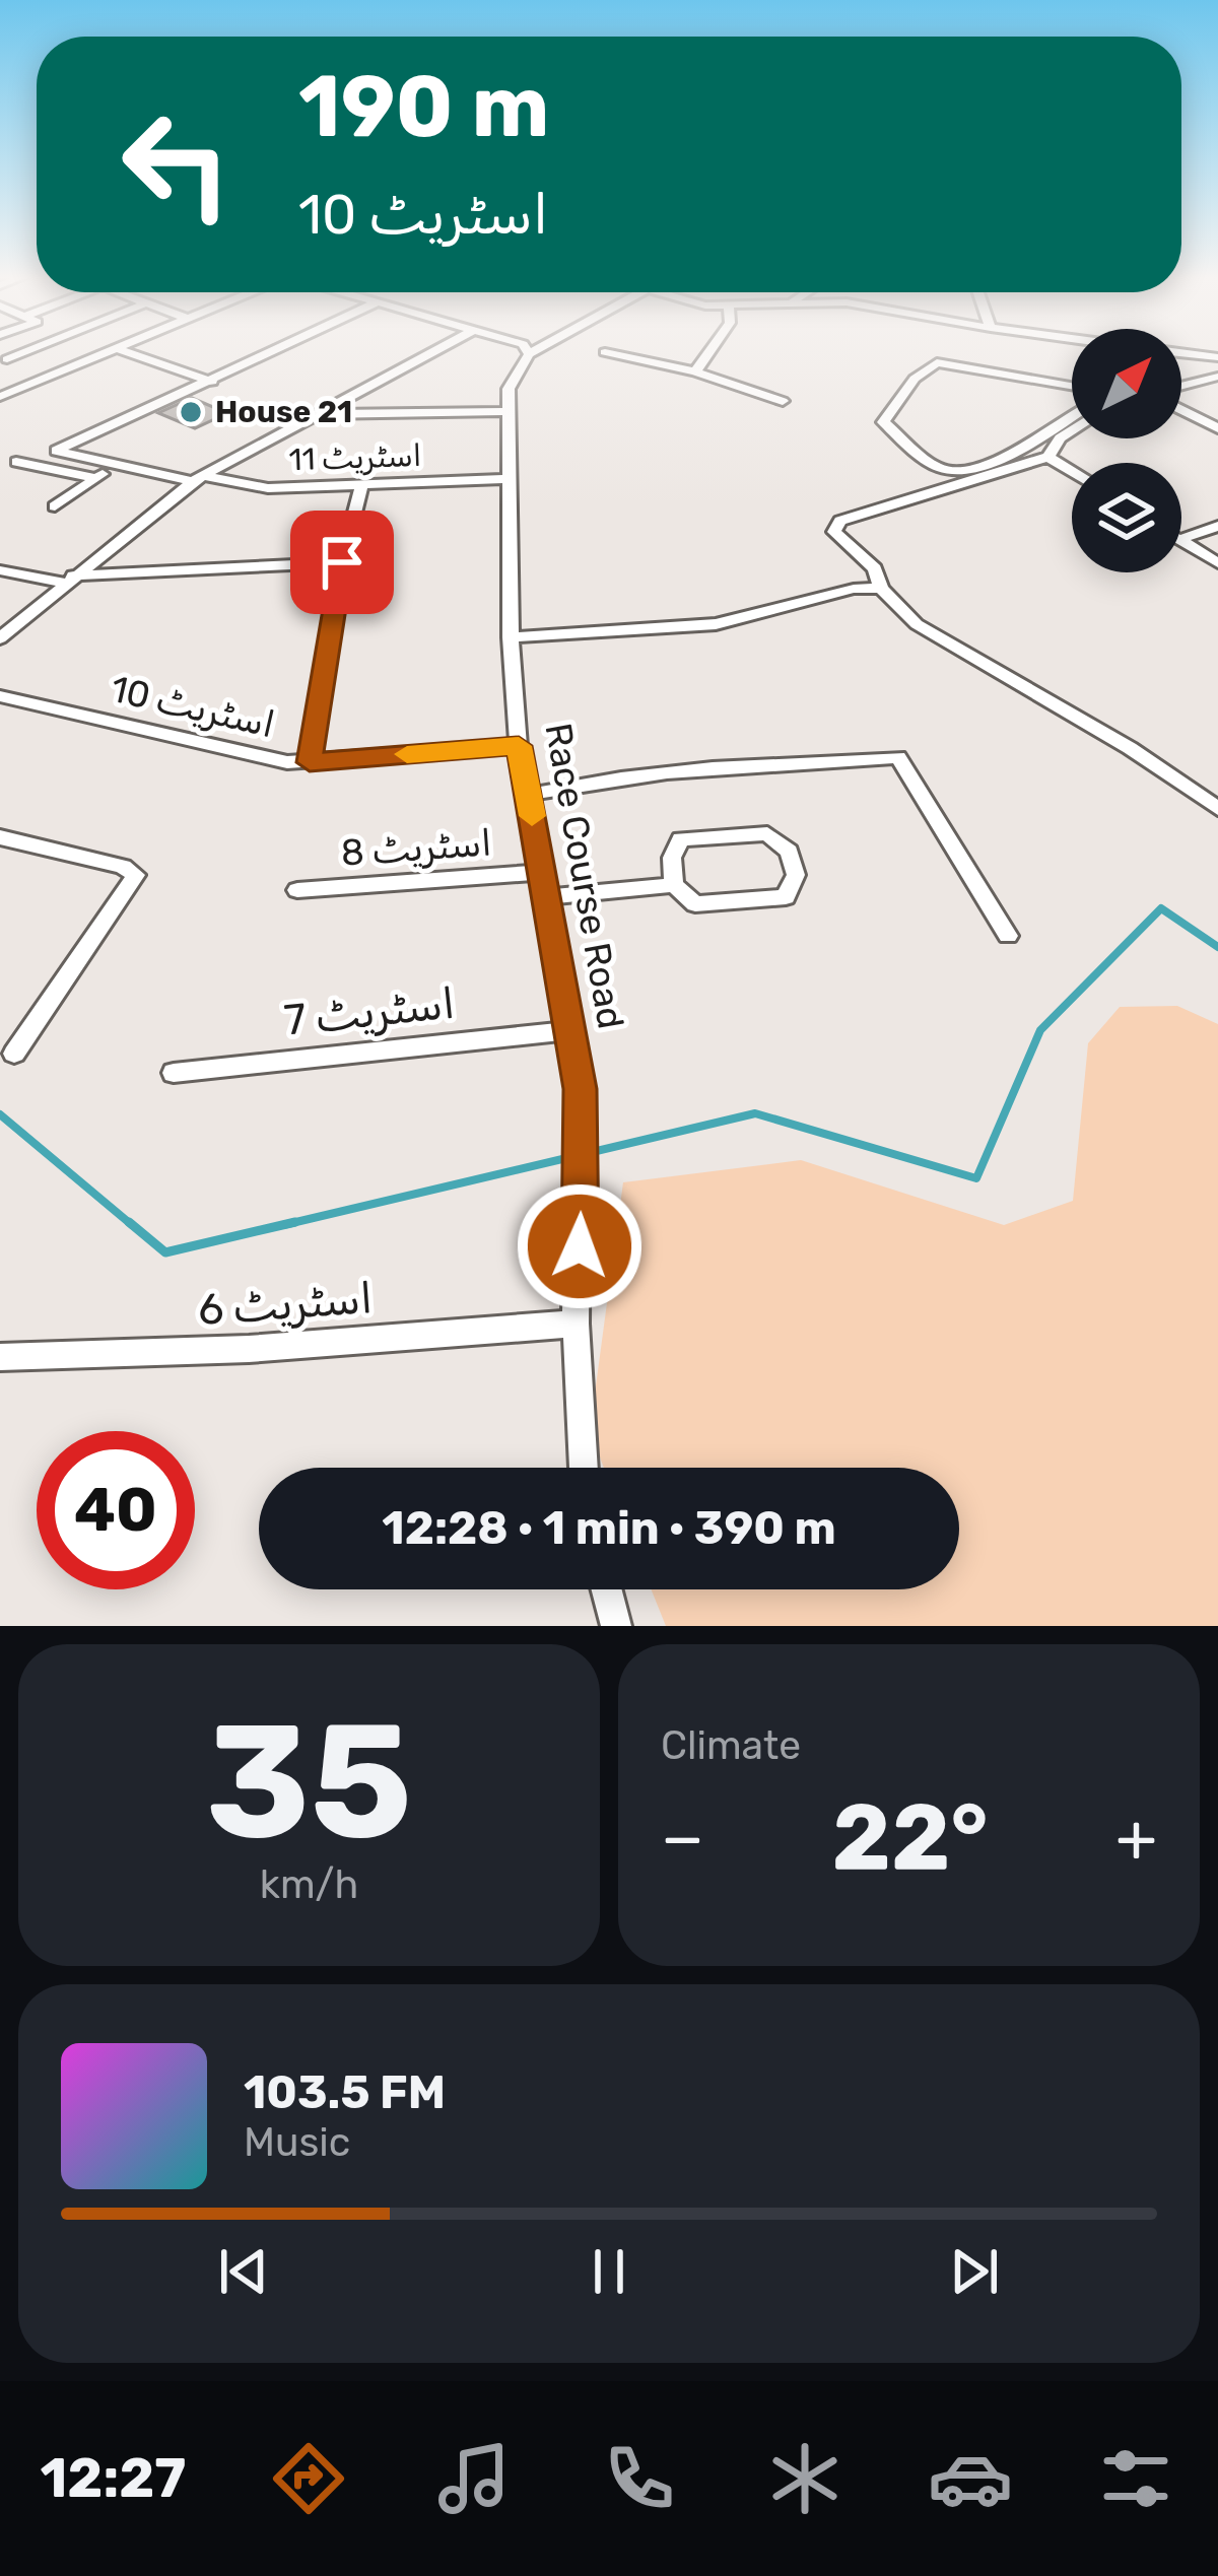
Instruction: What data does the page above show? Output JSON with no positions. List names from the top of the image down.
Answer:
{
  "streets": {
    "street": [
      "اسٹریٹ 11",
      "اسٹریٹ 10",
      "اسٹریٹ 8",
      "Race Course Road",
      "اسٹریٹ 7",
      "اسٹریٹ 6"
    ]
  },
  "crossings": [
    ["اسٹریٹ 11", "Race Course Road"],
    ["اسٹریٹ 10", "Race Course Road"],
    ["اسٹریٹ 8", "Race Course Road"],
    ["Race Course Road", "اسٹریٹ 7"],
    ["Race Course Road", "اسٹریٹ 6"]
  ],
  "places": ["House 21"],
  "north": "top right",
  "page": {
    "turn": ["190 m", "اسٹریٹ 10"],
    "limit": "40",
    "trip": "12:28 · 1 min · 390 m",
    "tile": [
      ["35", "km/h"],
      "Climate"
    ],
    "heat": ["−", "22°", "+"],
    "song": ["103.5 FM", "Music"],
    "tabs": "12:27"
  }
}
